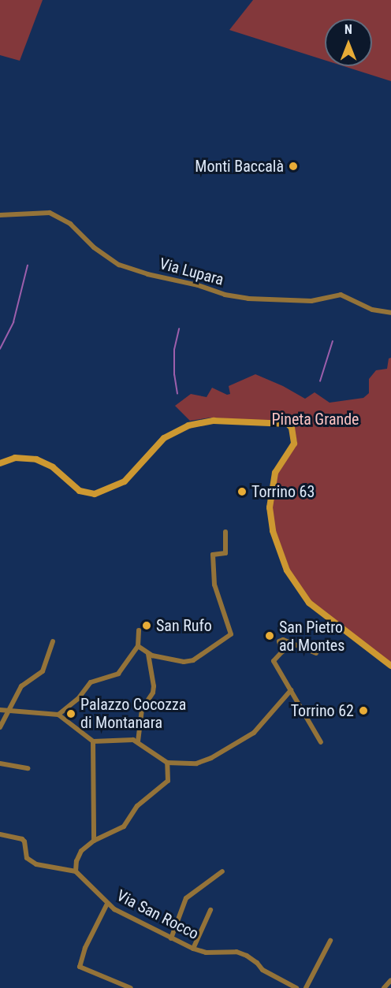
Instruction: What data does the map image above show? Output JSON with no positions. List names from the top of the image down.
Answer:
{
  "streets": {
    "street": ["Via Lupara", "Via San Rocco"]
  },
  "parks": ["Pineta Grande"],
  "places": [
    "Monti Baccalà",
    "Torrino 63",
    "San Rufo",
    "San Pietro ad Montes",
    "Torrino 62",
    "Palazzo Cocozza di Montanara"
  ],
  "north": "top"
}
